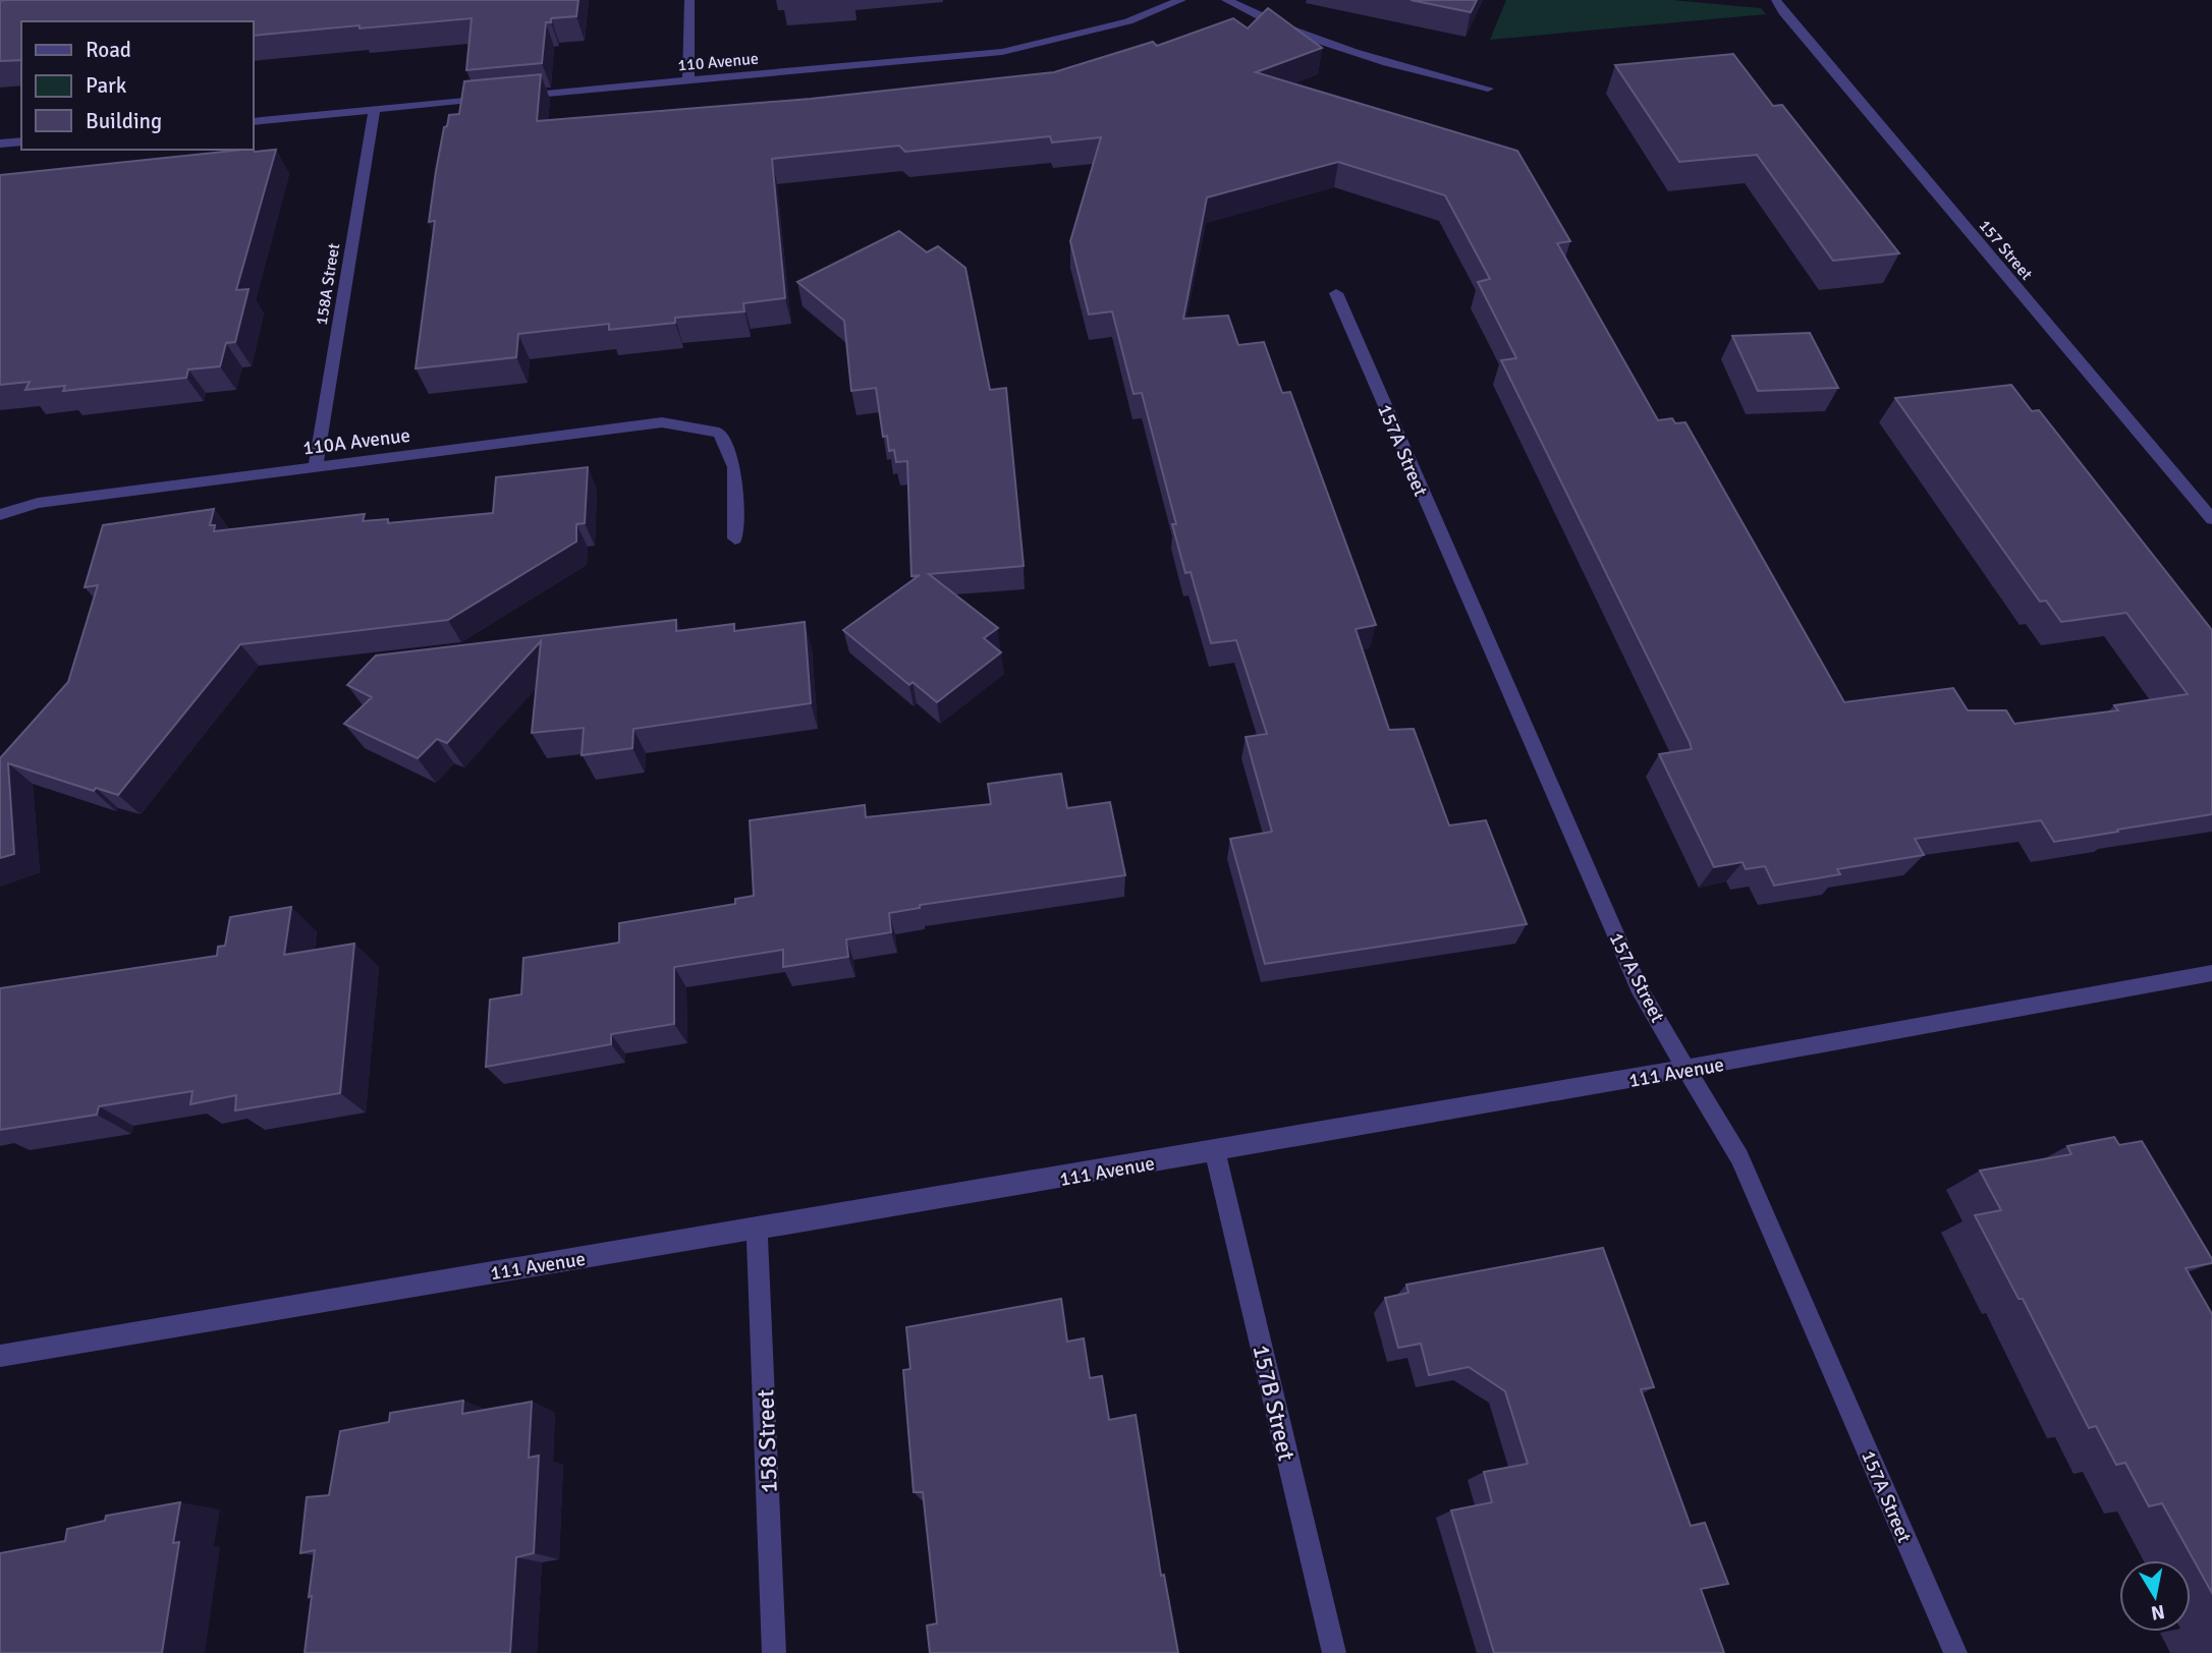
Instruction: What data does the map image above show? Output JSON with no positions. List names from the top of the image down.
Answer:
{
  "streets": {
    "street": [
      "110 Avenue",
      "157 Street",
      "158A Street",
      "110A Avenue",
      "157A Street",
      "111 Avenue",
      "157B Street",
      "158 Street"
    ]
  },
  "crossings": [
    ["158A Street", "110A Avenue"],
    ["157A Street", "111 Avenue"],
    ["111 Avenue", "157B Street"],
    ["111 Avenue", "158 Street"]
  ],
  "legend": ["Road", "Park", "Building"],
  "north": "bottom"
}
